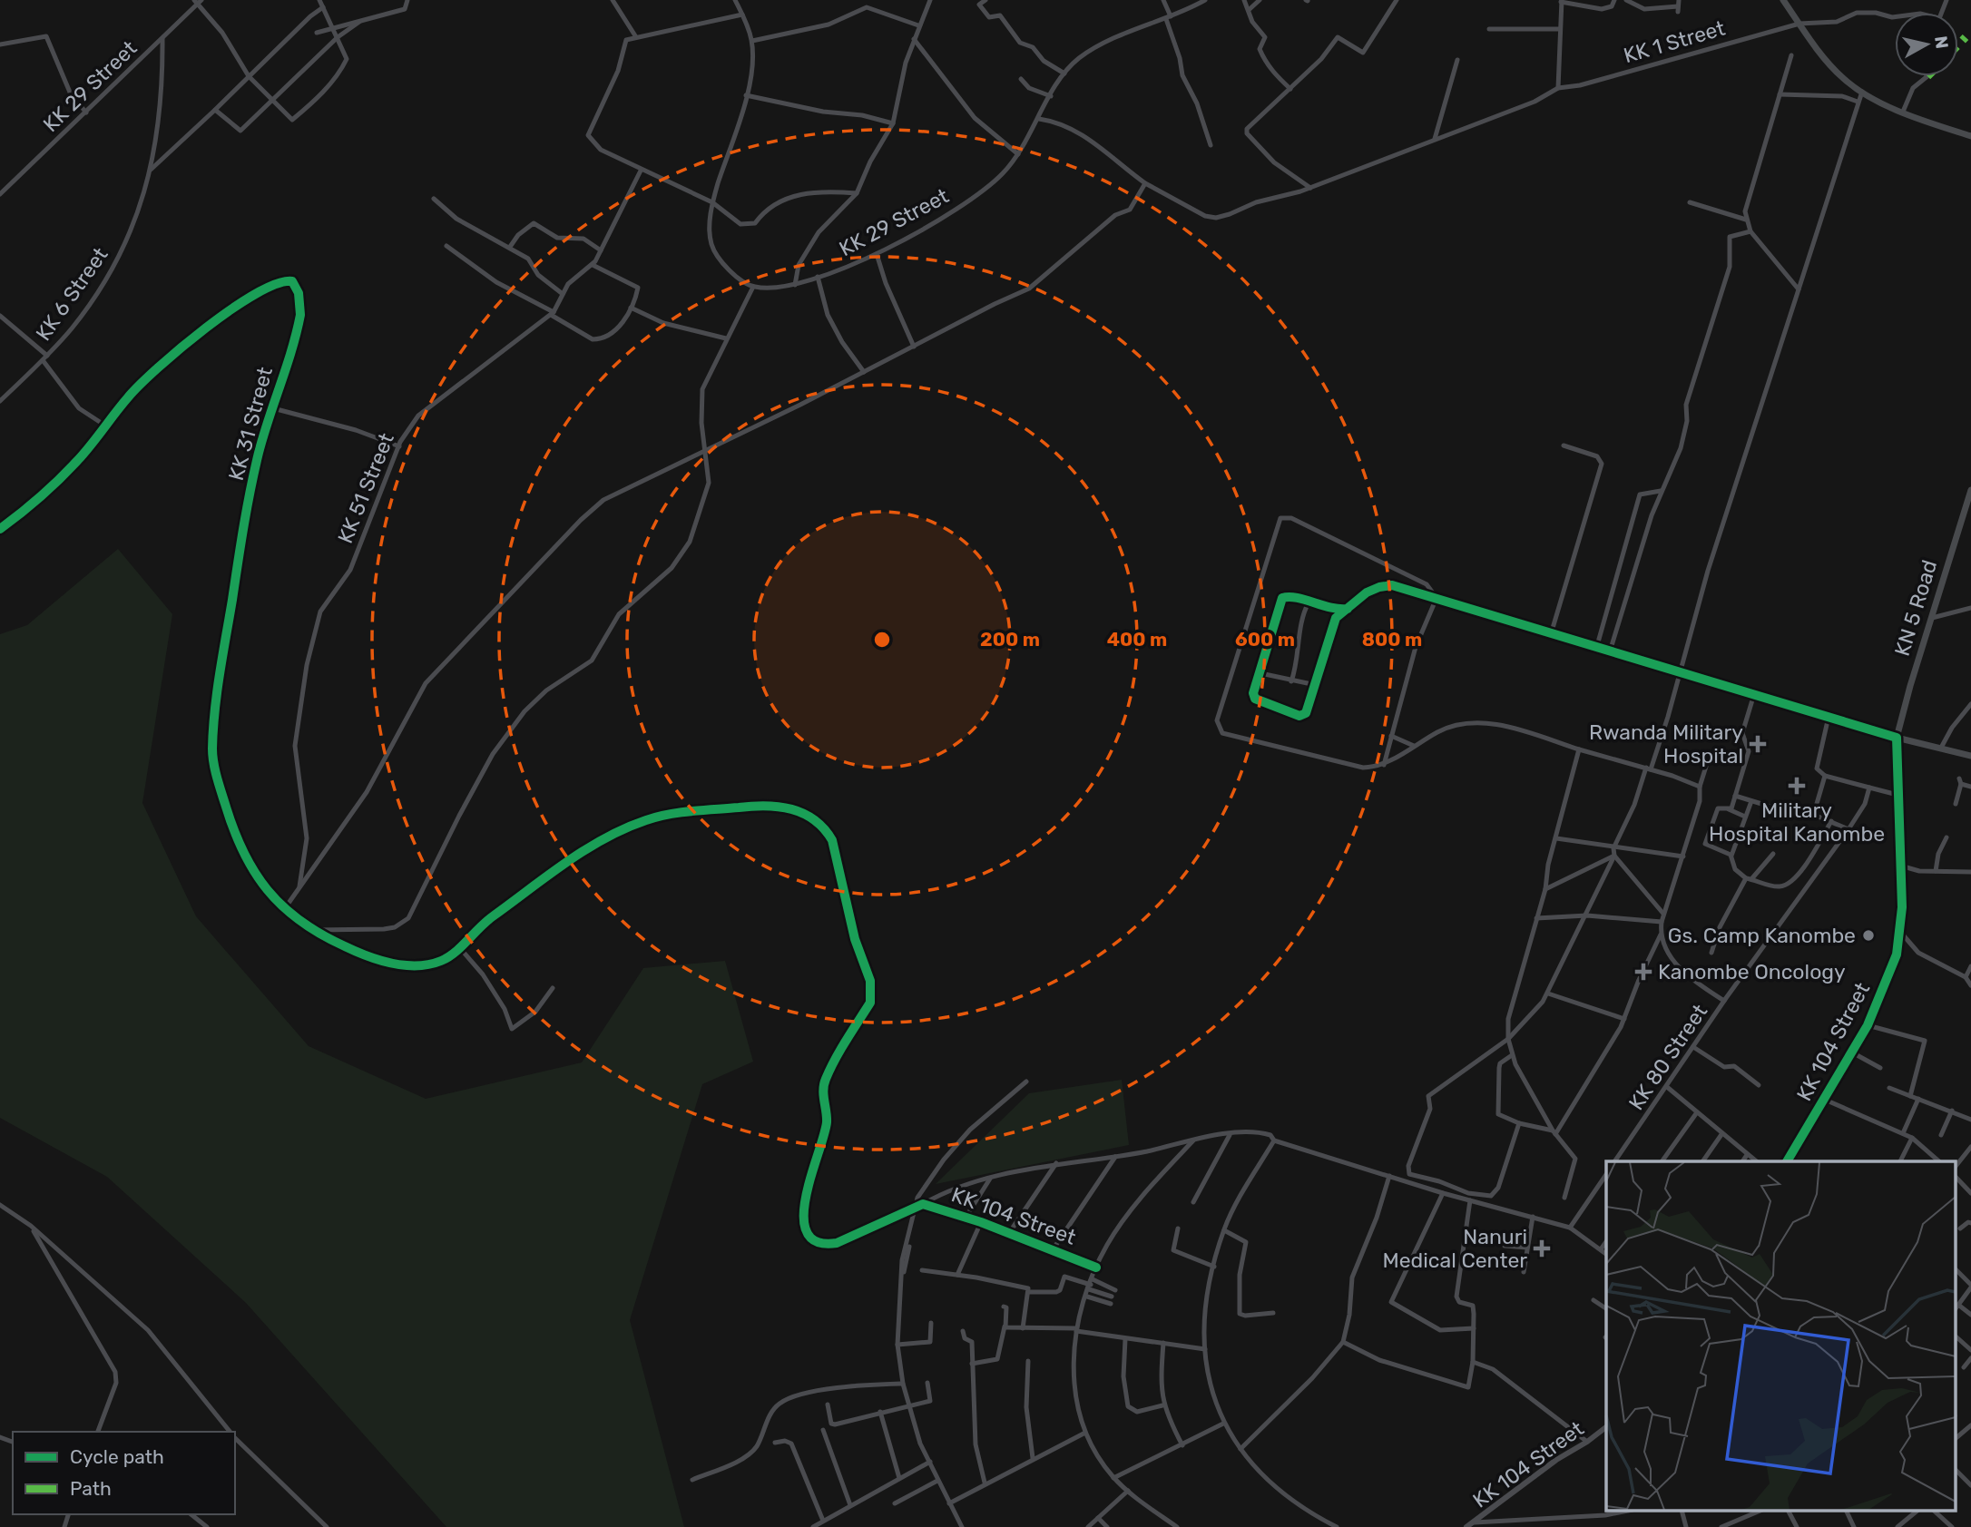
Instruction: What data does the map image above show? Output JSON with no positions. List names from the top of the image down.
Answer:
{
  "streets": {
    "main road": ["KN 5 Road"],
    "street": [
      "KK 1 Street",
      "KK 29 Street",
      "KK 6 Street",
      "KK 31 Street",
      "KK 51 Street",
      "KK 104 Street",
      "KK 80 Street"
    ]
  },
  "crossings": [
    ["KK 29 Street", "KK 6 Street"],
    ["KK 31 Street", "KK 104 Street"]
  ],
  "places": {
    "health": [
      "Rwanda Military Hospital",
      "Military Hospital Kanombe",
      "Kanombe Oncology",
      "Nanuri Medical Center"
    ],
    "other": ["Gs. Camp Kanombe"]
  },
  "legend": ["Cycle path", "Path"],
  "north": "right",
  "rings": [
    "200 m",
    "400 m",
    "600 m",
    "800 m"
  ]
}
